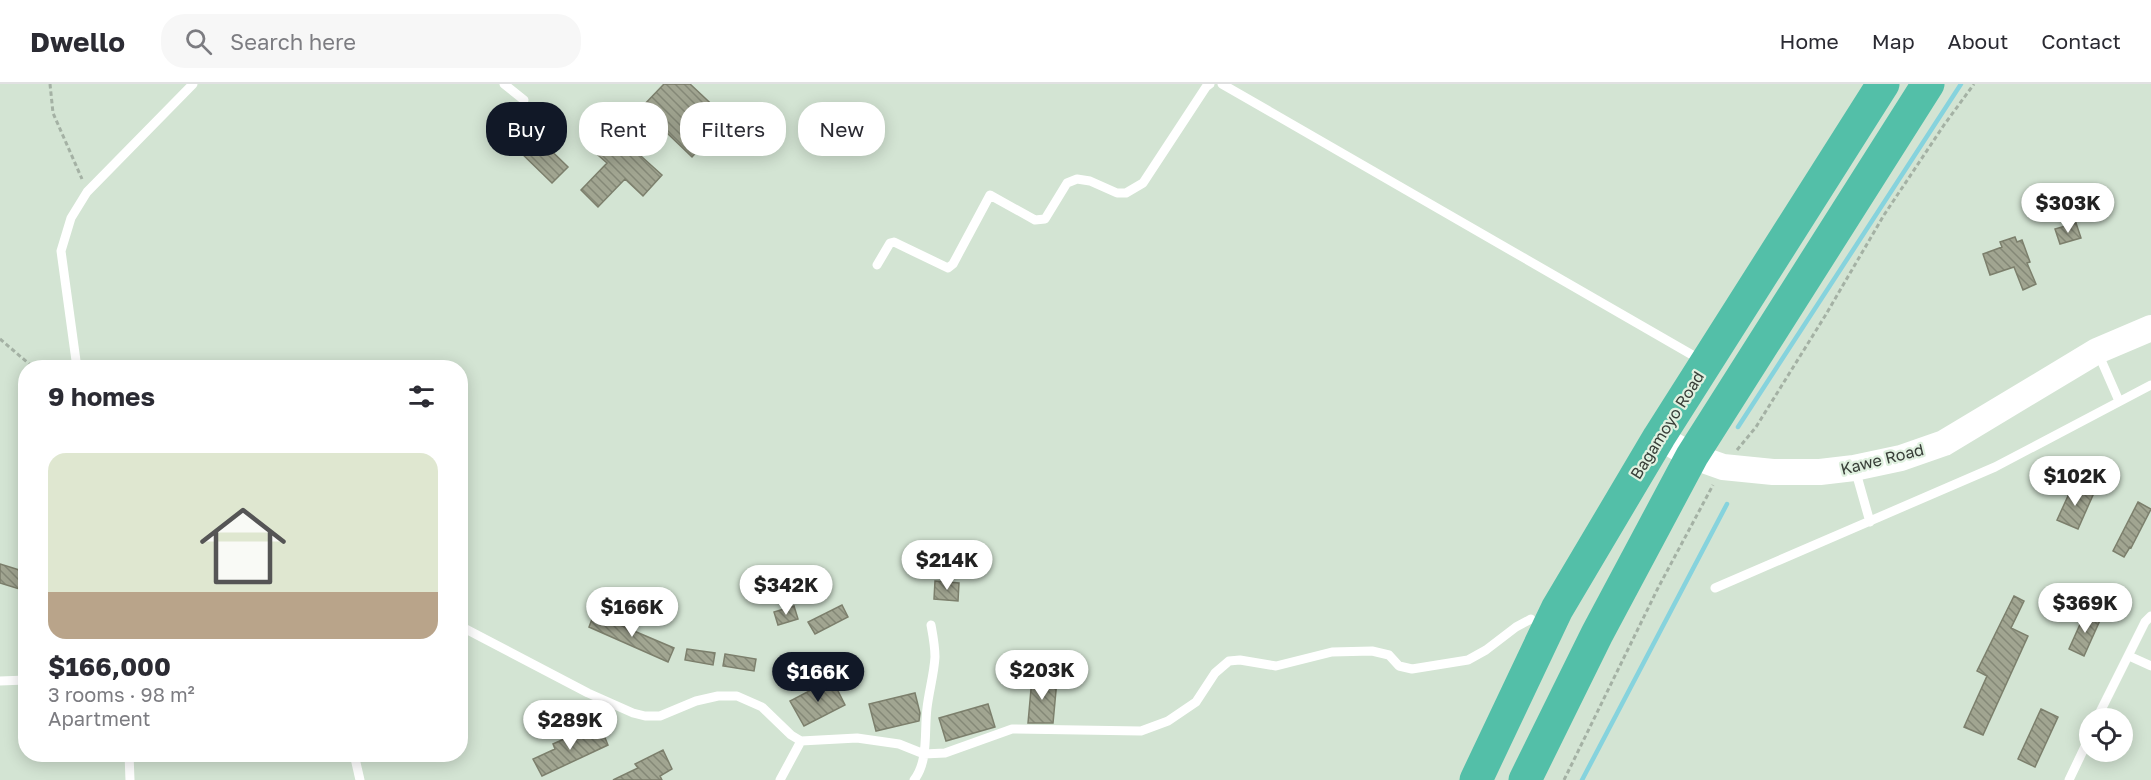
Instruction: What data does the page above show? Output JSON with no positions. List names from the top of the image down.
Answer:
{
  "streets": {
    "highway": ["Bagamoyo Road"],
    "main road": ["Kawe Road"]
  },
  "crossings": [
    ["Bagamoyo Road", "Kawe Road"]
  ],
  "page": {
    "header": "Dwello",
    "search": "Search here",
    "nav": [
      "Home",
      "Map",
      "About",
      "Contact"
    ],
    "chip": [
      "Buy",
      "Rent",
      "Filters",
      "New"
    ],
    "price": [
      "$303K",
      "$102K",
      "$214K",
      "$342K",
      "$369K",
      "$166K",
      "$203K",
      "$166K",
      "$289K"
    ],
    "heading": "9 homes",
    "list": [
      {
        "name": "$166,000",
        "note": "3 rooms · 98 m² · Apartment"
      }
    ]
  }
}
